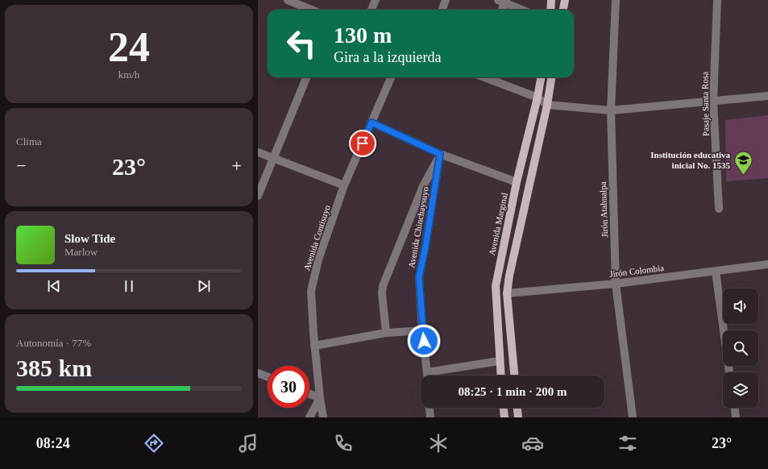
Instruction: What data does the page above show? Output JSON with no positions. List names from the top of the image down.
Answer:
{
  "streets": {
    "main road": ["Avenida Marginal"],
    "street": [
      "Pasaje Santa Rosa",
      "Jirón Atahualpa",
      "Avenida Chinchaysuyo",
      "Avenida Contisuyo",
      "Jirón Colombia"
    ]
  },
  "crossings": [
    ["Jirón Atahualpa", "Jirón Colombia"]
  ],
  "places": {
    "school or university": ["Institución educativa inicial No. 1535"]
  },
  "page": {
    "tile": [
      ["24", "km/h"],
      "Clima",
      ["Autonomía · 77%", "385 km"]
    ],
    "turn": ["130 m", "Gira a la izquierda"],
    "heat": ["−", "23°", "+"],
    "song": ["Slow Tide", "Marlow"],
    "limit": "30",
    "trip": "08:25 · 1 min · 200 m",
    "tabs": ["08:24", "23°"]
  }
}
